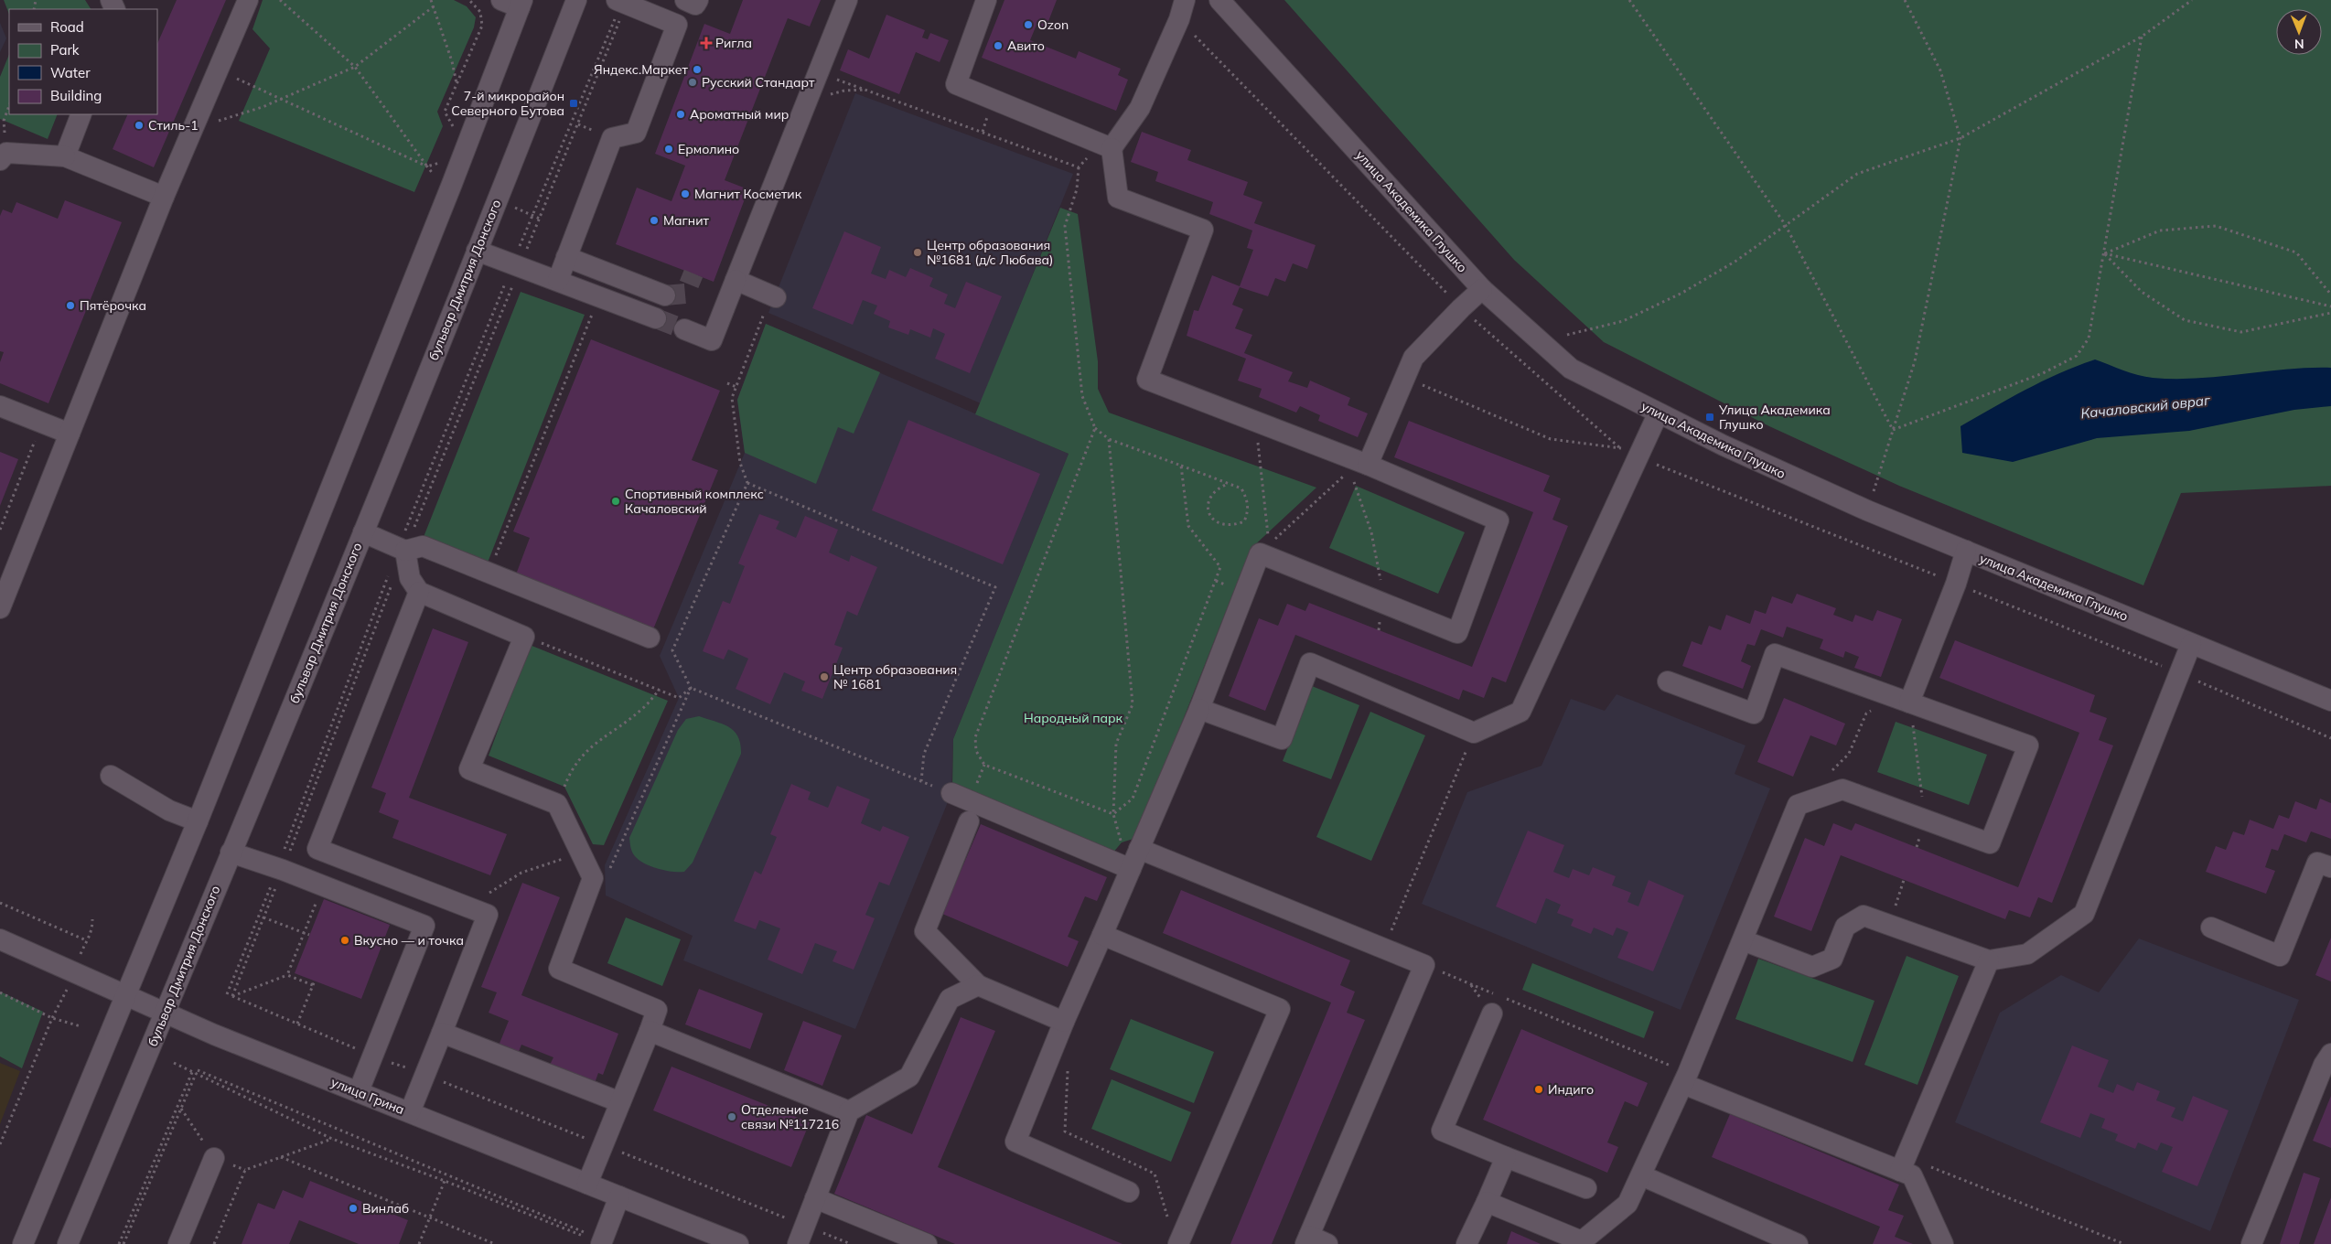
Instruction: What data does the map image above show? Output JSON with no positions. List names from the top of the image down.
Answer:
{
  "streets": {
    "street": ["улица Академика Глушко", "бульвар Дмитрия Донского", "улица Грина"]
  },
  "crossings": [
    ["бульвар Дмитрия Донского", "улица Грина"]
  ],
  "water": ["Качаловский овраг"],
  "parks": ["Народный парк"],
  "places": {
    "other": [
      "Ozon",
      "Авито",
      "Яндекс.Маркет",
      "Русский Стандарт",
      "Ароматный мир",
      "Стиль-1",
      "Ермолино",
      "Магнит Косметик",
      "Магнит",
      "Центр образования №1681 (д/с Любава)",
      "Пятёрочка",
      "Спортивный комплекс Качаловский",
      "Центр образования № 1681",
      "Вкусно — и точка",
      "Индиго",
      "Отделение связи №117216",
      "Винлаб"
    ],
    "health": ["Ригла"],
    "transit": ["7-й микрорайон Северного Бутова", "Улица Академика Глушко"]
  },
  "legend": [
    "Road",
    "Park",
    "Water",
    "Building"
  ],
  "north": "bottom"
}
